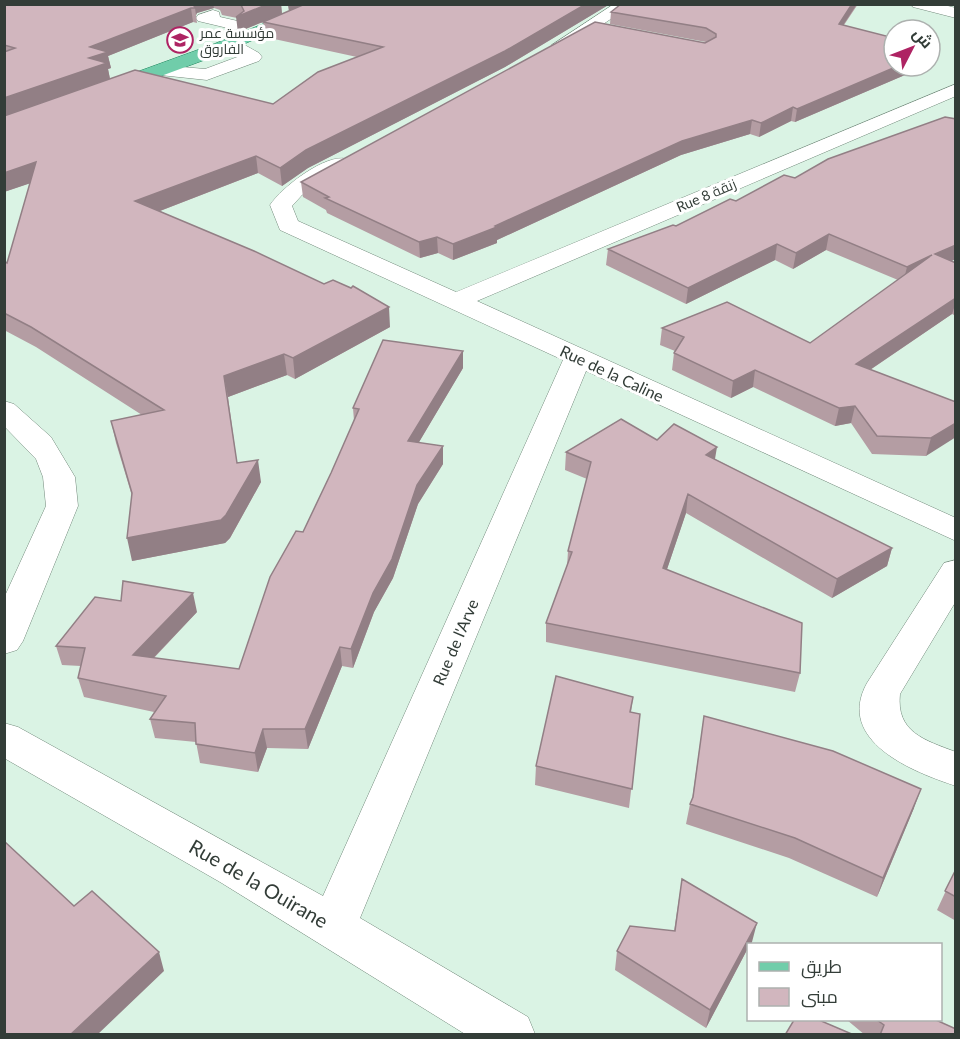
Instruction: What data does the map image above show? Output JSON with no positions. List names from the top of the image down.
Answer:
{
  "streets": {
    "street": [
      "Rue 8 زنقة",
      "Rue de la Caline",
      "Rue de l'Arve",
      "Rue de la Ouirane"
    ]
  },
  "crossings": [
    ["Rue 8 زنقة", "Rue de la Caline"],
    ["Rue de la Caline", "Rue de l'Arve"],
    ["Rue de l'Arve", "Rue de la Ouirane"]
  ],
  "places": {
    "school or university": ["مؤسسة عمر الفاروق"]
  },
  "legend": ["طريق", "مبنى"],
  "north": "top right"
}
